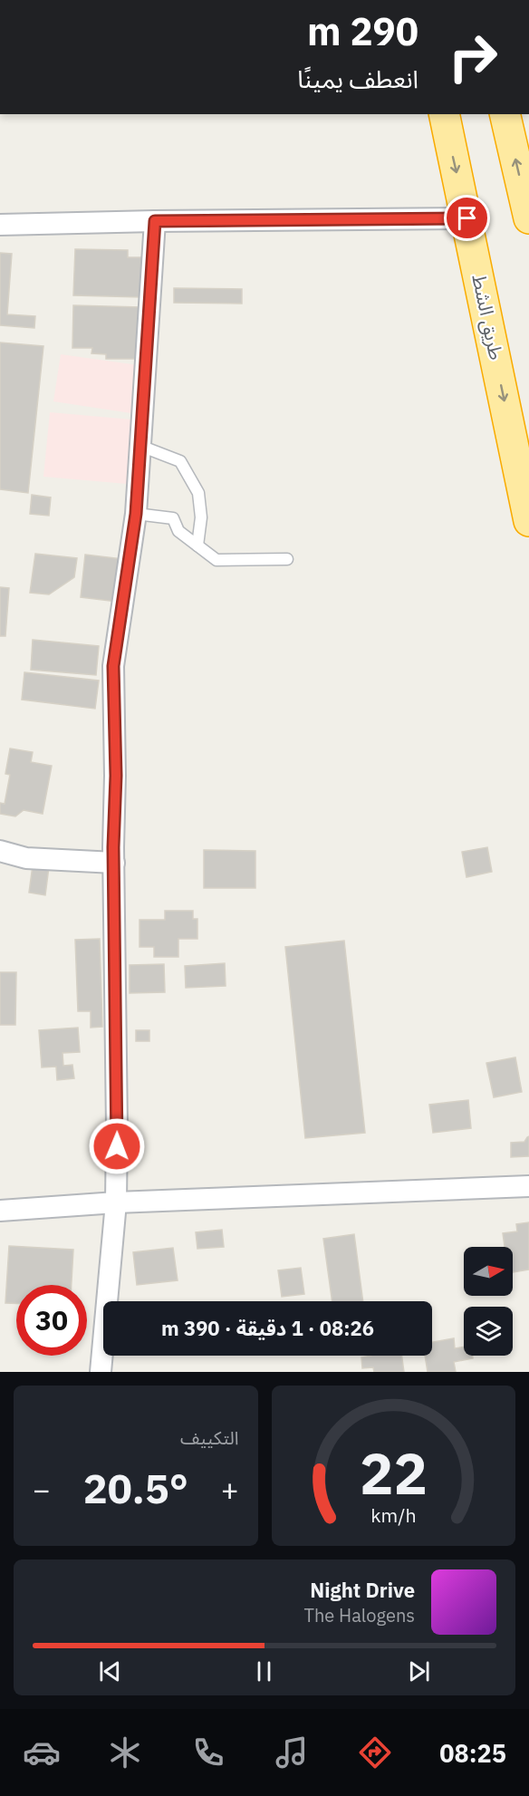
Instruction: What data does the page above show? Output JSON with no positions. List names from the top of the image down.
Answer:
{
  "streets": {
    "highway": ["طريق الشط"]
  },
  "one_way": ["طريق الشط"],
  "north": "right",
  "page": {
    "turn": ["290 m", "انعطف يمينًا"],
    "limit": "30",
    "trip": "08:26 · 1 دقيقة · 390 m",
    "tile": "التكييف",
    "heat": ["−", "20.5°", "+"],
    "song": ["Night Drive", "The Halogens"],
    "tabs": "08:25",
    "gauge": ["22", "km/h"]
  }
}
